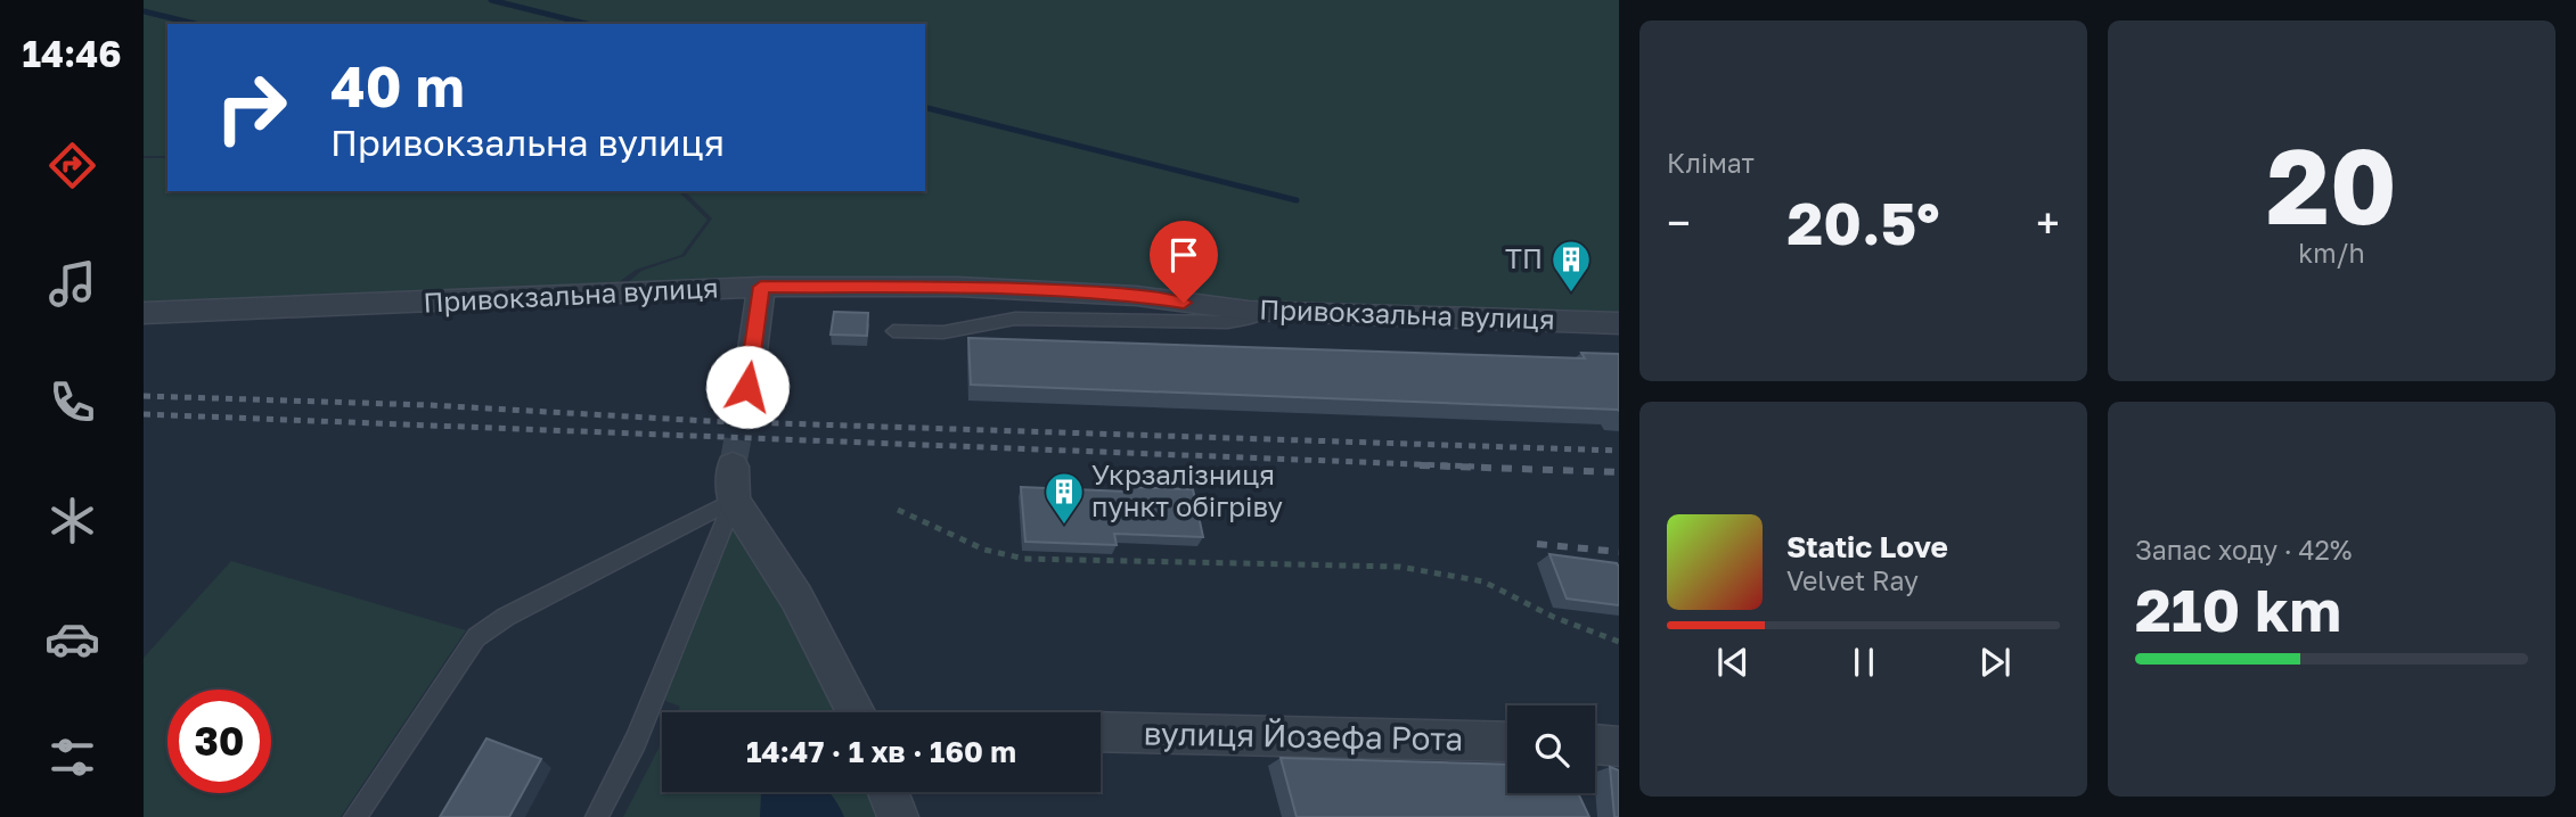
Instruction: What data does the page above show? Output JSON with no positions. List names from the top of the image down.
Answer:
{
  "streets": {
    "street": ["Привокзальна вулиця", "вулиця Йозефа Рота"]
  },
  "places": {
    "building": ["ТП", "Укрзалізниця пункт обігріву"]
  },
  "page": {
    "tabs": "14:46",
    "tile": [
      "Клімат",
      ["20", "km/h"],
      ["Запас ходу · 42%", "210 km"]
    ],
    "turn": ["40 m", "Привокзальна вулиця"],
    "heat": ["−", "20.5°", "+"],
    "song": ["Static Love", "Velvet Ray"],
    "limit": "30",
    "trip": "14:47 · 1 хв · 160 m"
  }
}
